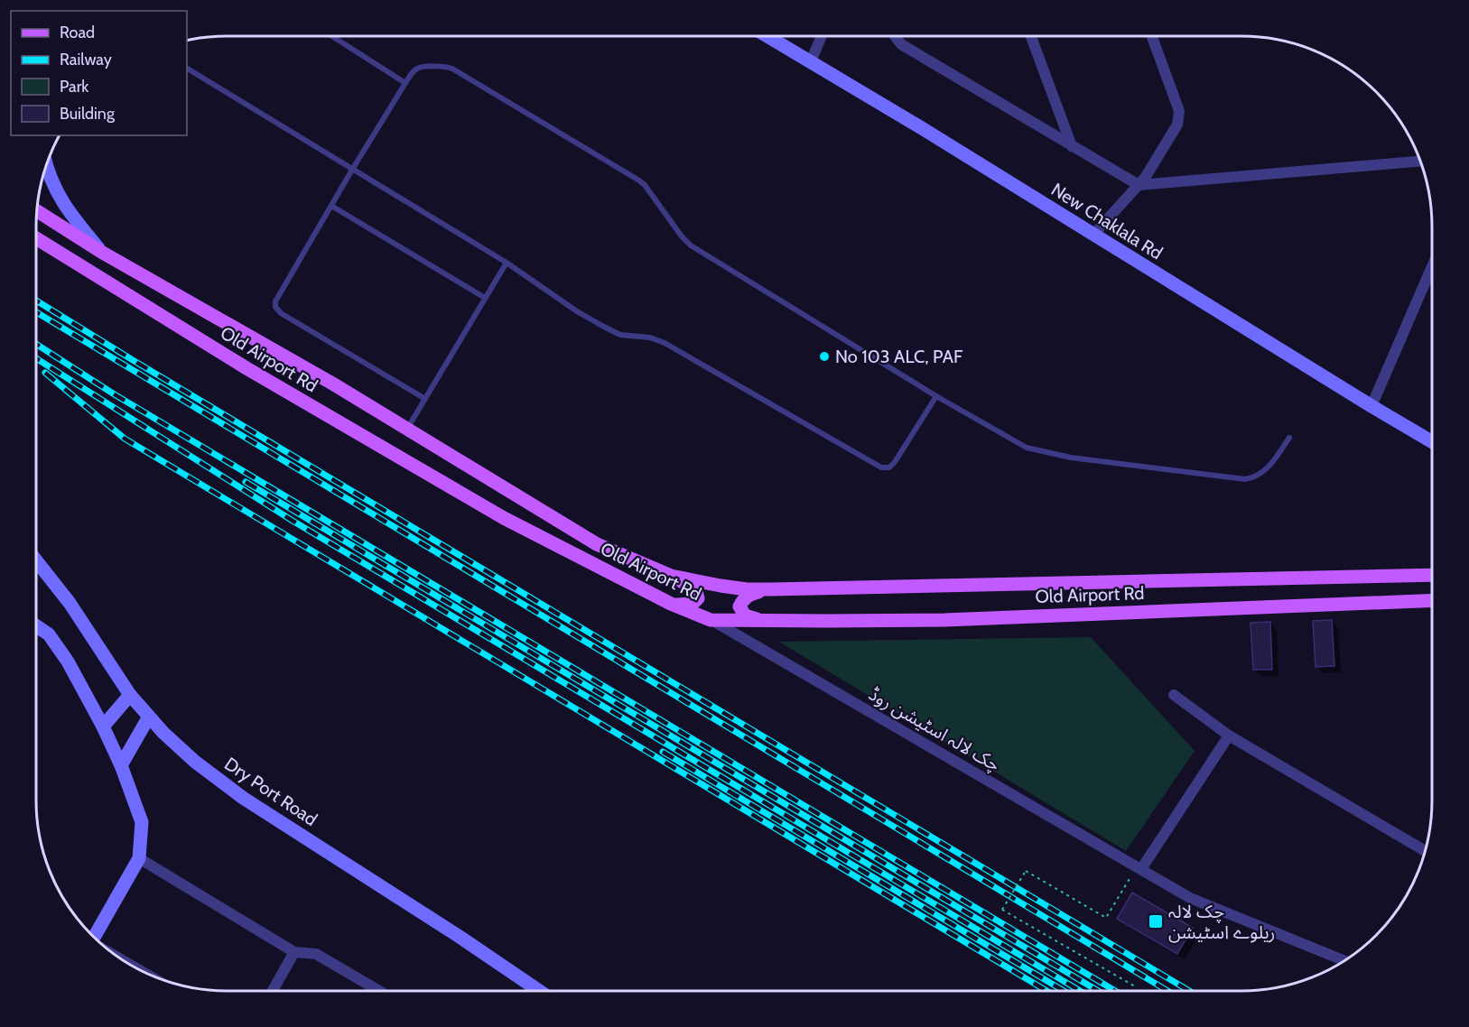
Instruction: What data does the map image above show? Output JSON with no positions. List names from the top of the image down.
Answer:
{
  "streets": {
    "main road": ["Old Airport Rd"],
    "street": ["New Chaklala Rd", "چک لالہ اسٹیشن روڈ", "Dry Port Road"]
  },
  "crossings": [
    ["Old Airport Rd", "چک لالہ اسٹیشن روڈ"]
  ],
  "places": {
    "other": ["No 103 ALC, PAF"],
    "transit": ["چک لالہ ریلوے اسٹیشن"]
  },
  "legend": [
    "Road",
    "Railway",
    "Park",
    "Building"
  ]
}
